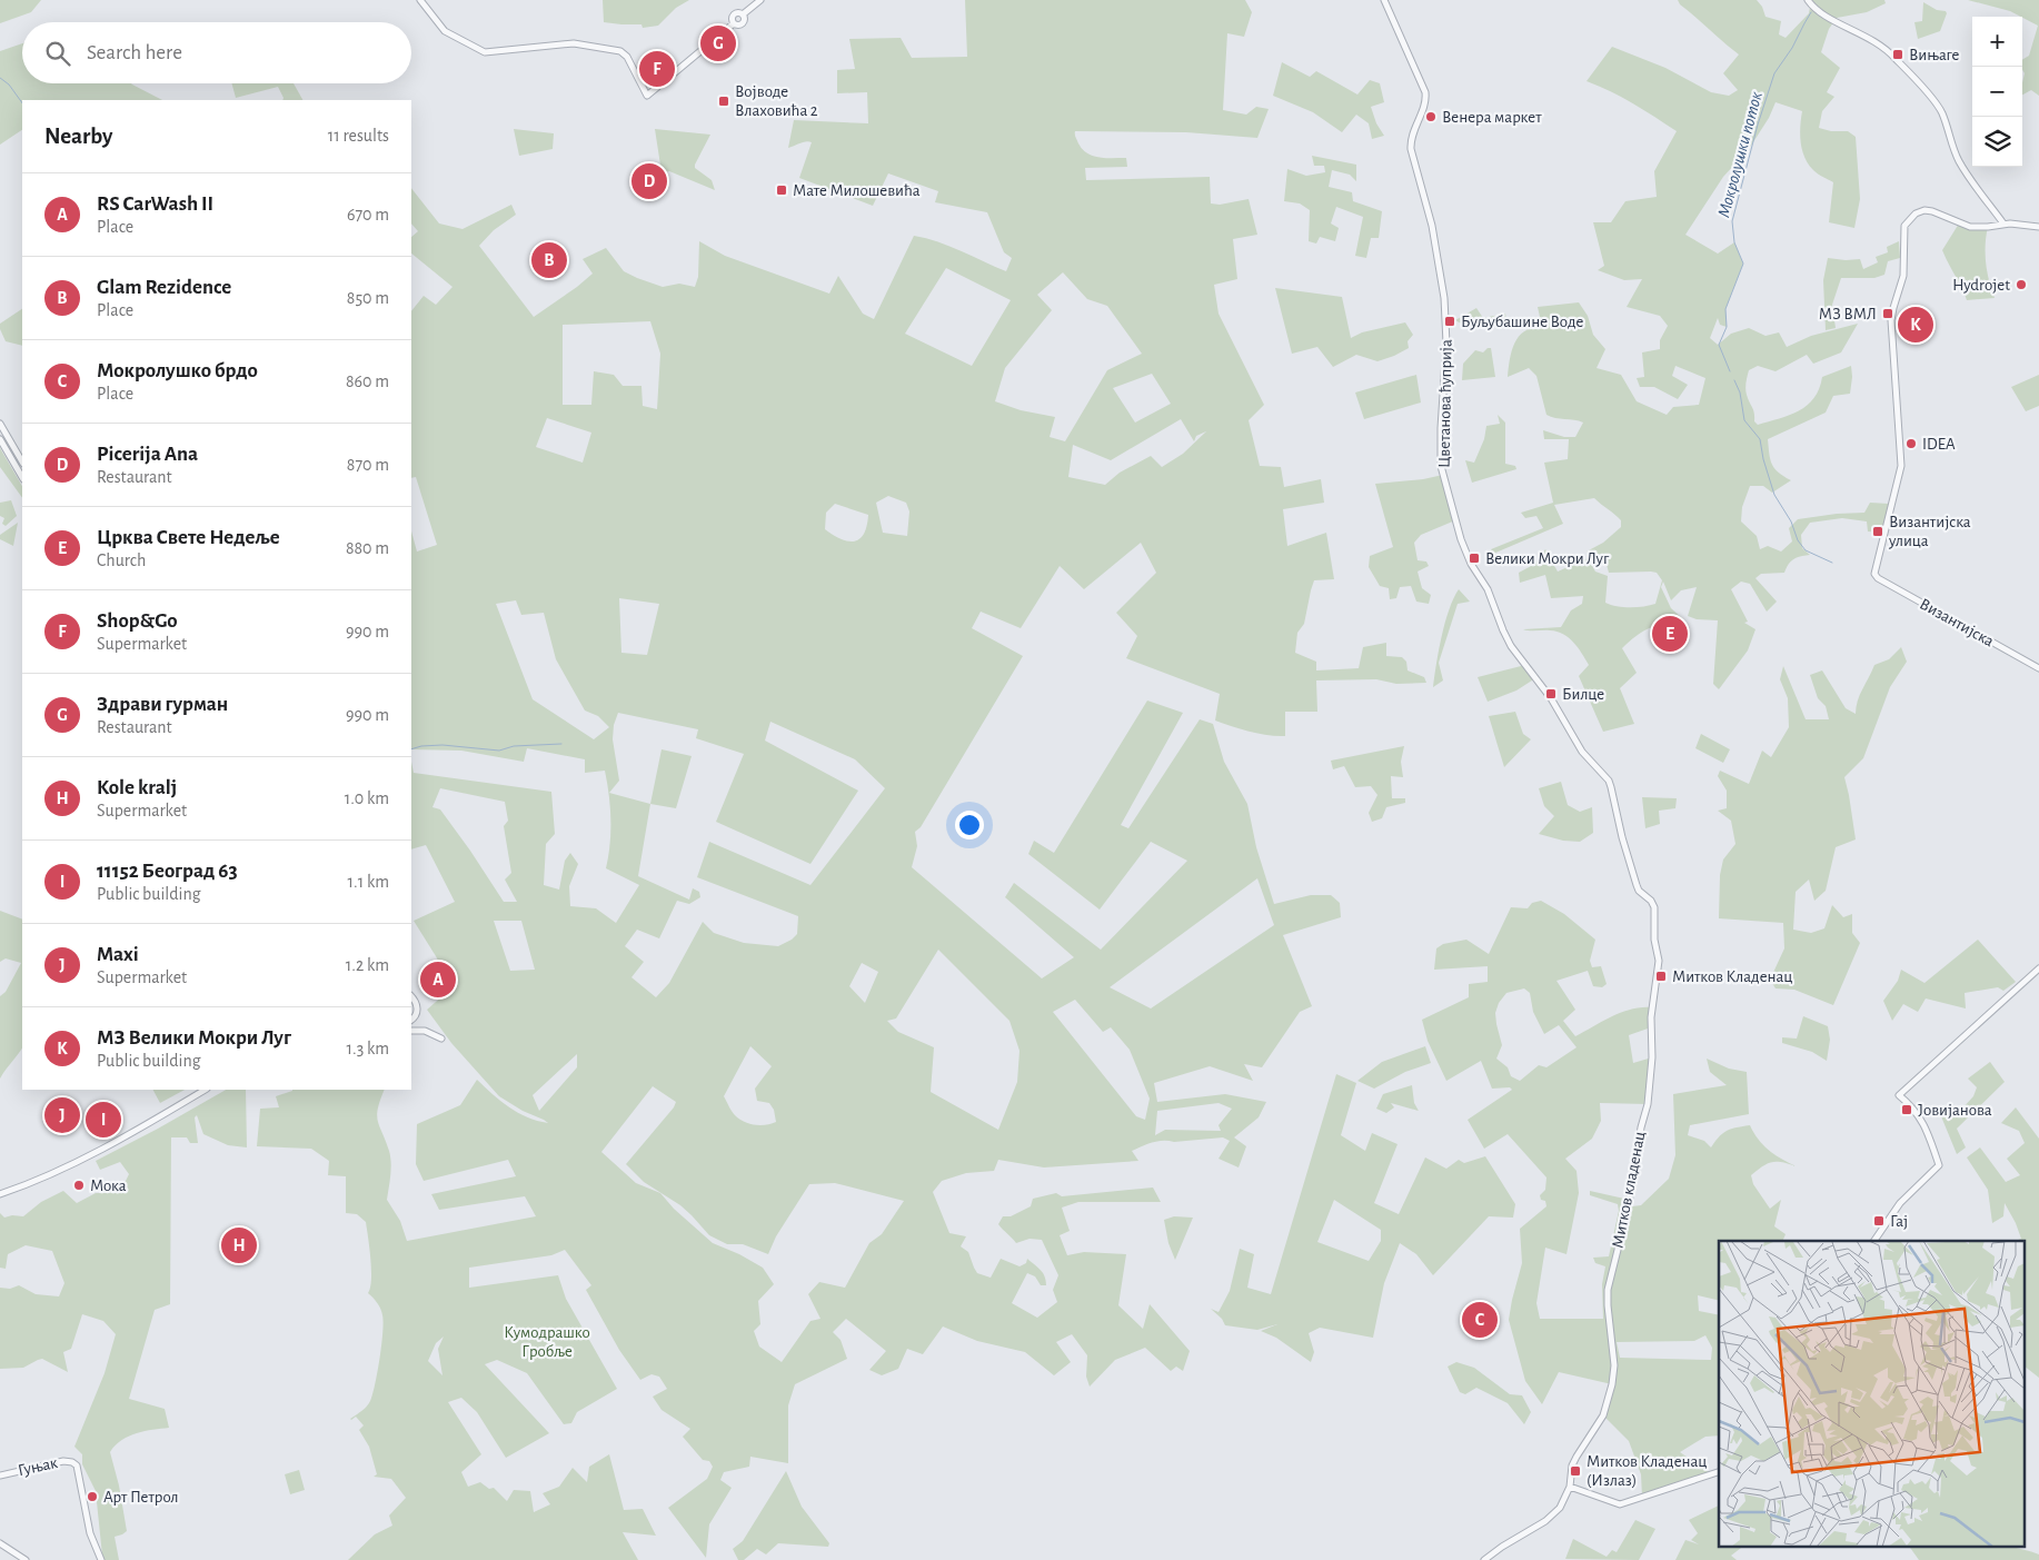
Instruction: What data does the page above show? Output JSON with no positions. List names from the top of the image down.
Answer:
{
  "streets": {
    "street": [
      "Цветанова ћуприја",
      "Византијска",
      "Митков кладенац",
      "Гуњак"
    ]
  },
  "crossings": [
    ["Цветанова ћуприја", "Митков кладенац"]
  ],
  "water": ["Мокролушки поток"],
  "parks": ["Кумодрашко Гробље"],
  "places": {
    "transit": [
      "Вињаге",
      "Војводе Влаховића 2",
      "Мате Милошевића",
      "МЗ ВМЛ",
      "Буљубашине Воде",
      "Византијска улица",
      "Велики Мокри Луг",
      "Билце",
      "Митков Кладенац",
      "Јовијанова",
      "Гај",
      "Митков Кладенац (Излаз)"
    ],
    "other": [
      "Венера маркет",
      "Hydrojet",
      "IDEA",
      "Мока",
      "Арт Петрол"
    ]
  },
  "page": {
    "map_buttons": ["+", "−"],
    "search": "Search here",
    "pins": [
      "G",
      "F",
      "D",
      "B",
      "K",
      "E",
      "A",
      "J",
      "I",
      "H",
      "C"
    ],
    "heading": ["Nearby", "11 results"],
    "list": [
      {
        "mark": "A",
        "name": "RS CarWash II",
        "note": "Place",
        "value": "670 m"
      },
      {
        "mark": "B",
        "name": "Glam Rezidence",
        "note": "Place",
        "value": "850 m"
      },
      {
        "mark": "C",
        "name": "Мокролушко брдо",
        "note": "Place",
        "value": "860 m"
      },
      {
        "mark": "D",
        "name": "Picerija Ana",
        "note": "Restaurant",
        "value": "870 m"
      },
      {
        "mark": "E",
        "name": "Црква Свете Недеље",
        "note": "Church",
        "value": "880 m"
      },
      {
        "mark": "F",
        "name": "Shop&Go",
        "note": "Supermarket",
        "value": "990 m"
      },
      {
        "mark": "G",
        "name": "Здрави гурман",
        "note": "Restaurant",
        "value": "990 m"
      },
      {
        "mark": "H",
        "name": "Kole kralj",
        "note": "Supermarket",
        "value": "1.0 km"
      },
      {
        "mark": "I",
        "name": "11152 Београд 63",
        "note": "Public building",
        "value": "1.1 km"
      },
      {
        "mark": "J",
        "name": "Maxi",
        "note": "Supermarket",
        "value": "1.2 km"
      },
      {
        "mark": "K",
        "name": "МЗ Велики Мокри Луг",
        "note": "Public building",
        "value": "1.3 km"
      }
    ]
  }
}
